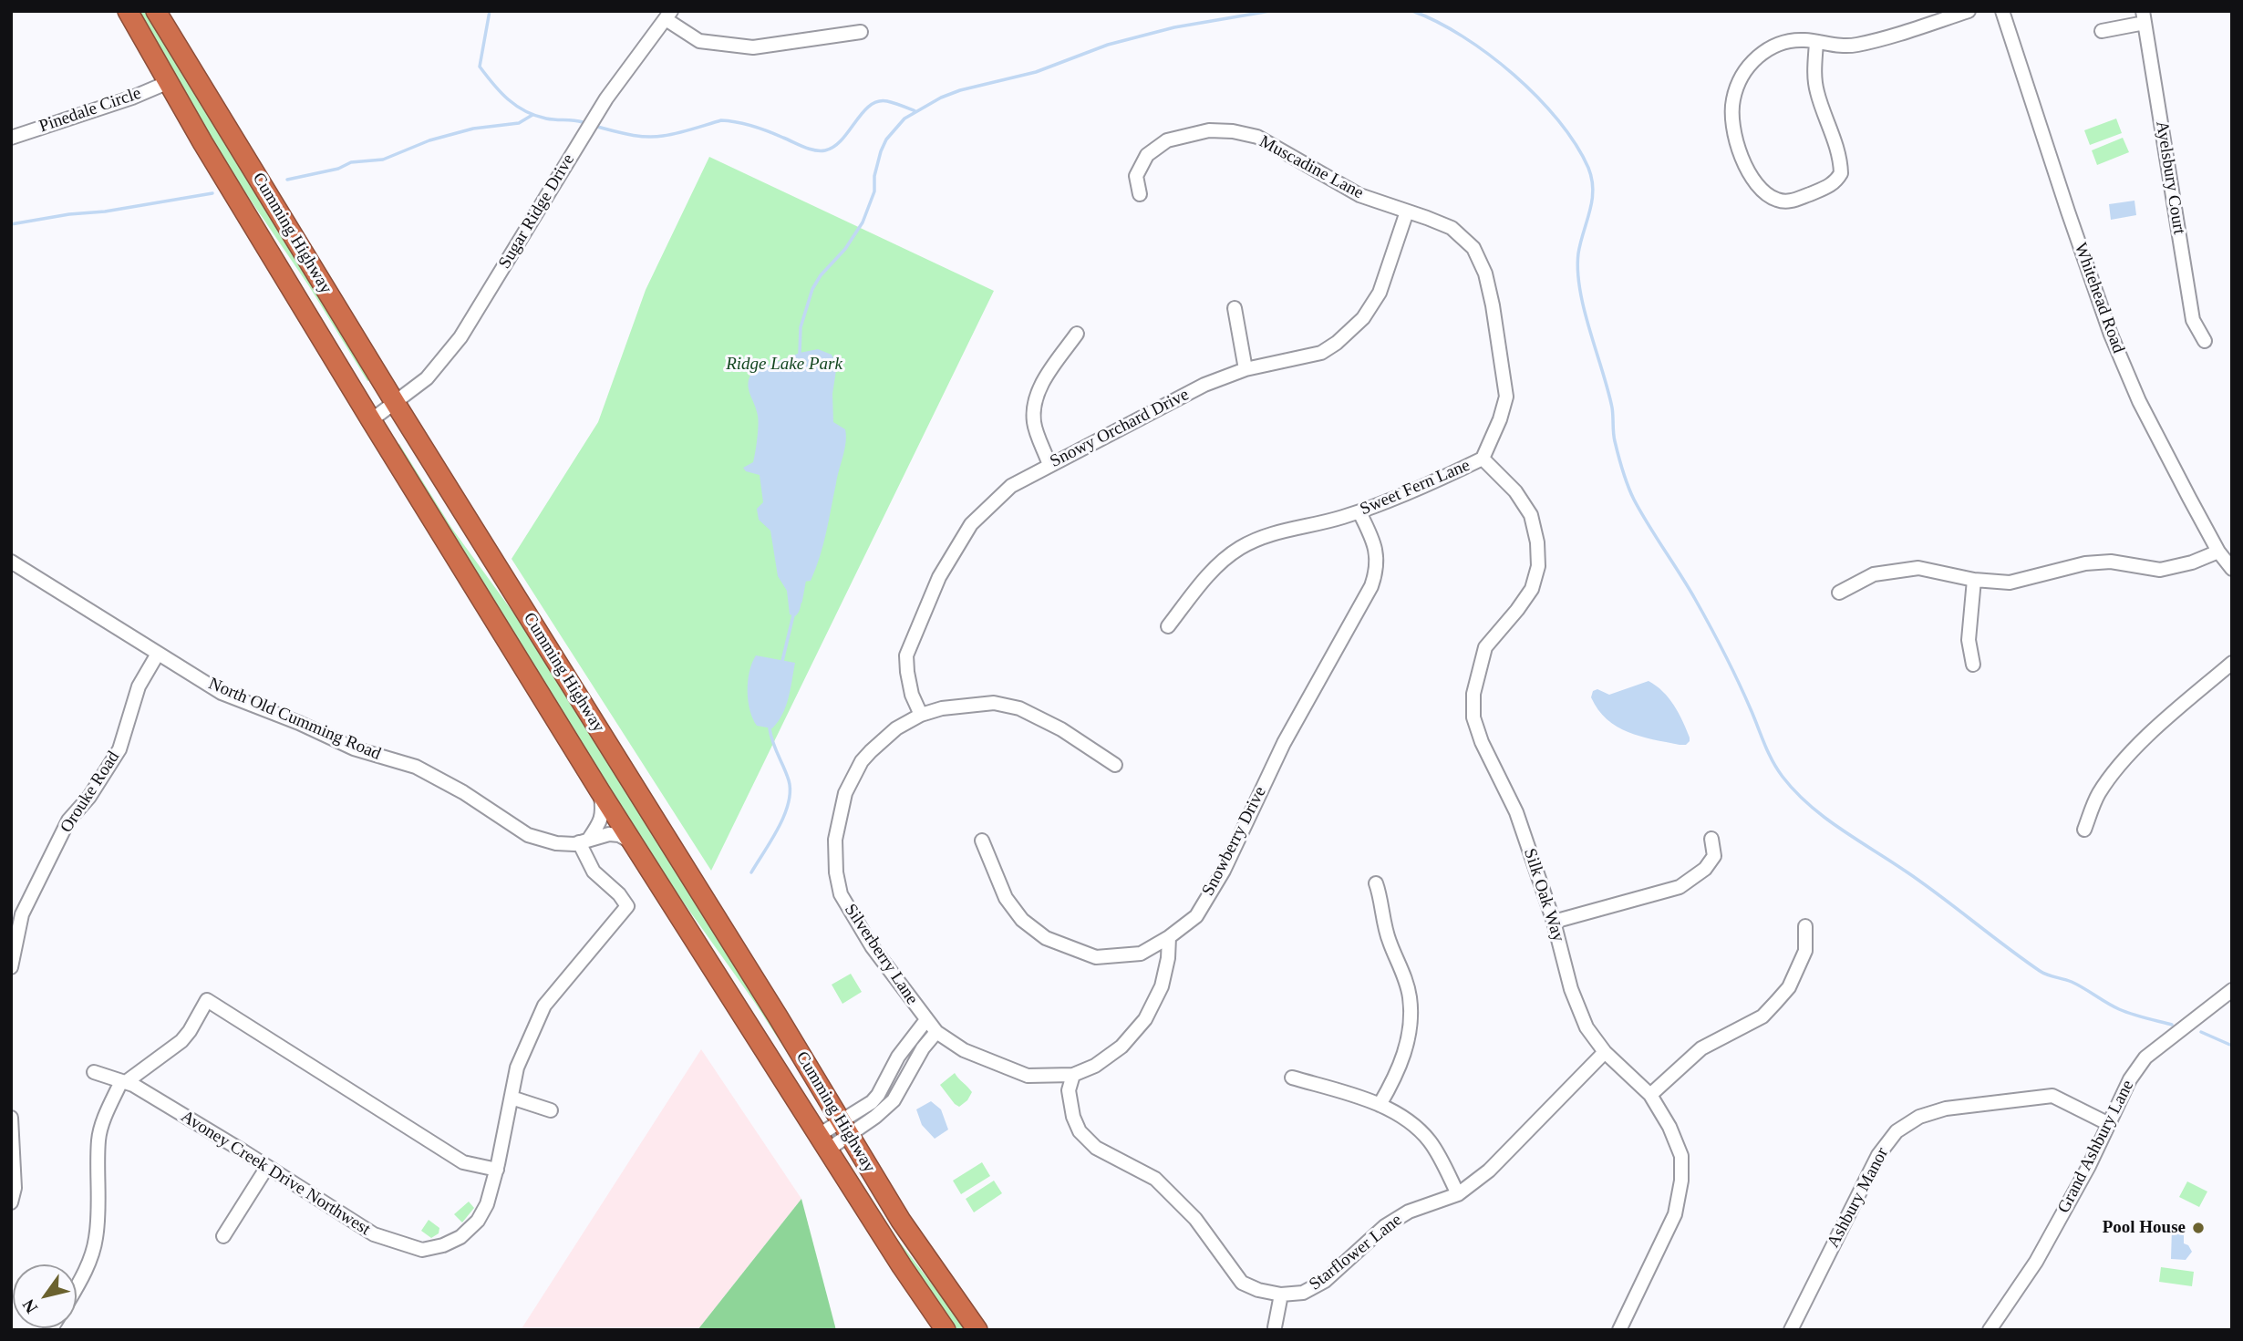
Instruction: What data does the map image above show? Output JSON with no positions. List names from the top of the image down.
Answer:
{
  "streets": {
    "highway": ["Cumming Highway"],
    "street": [
      "Pinedale Circle",
      "Muscadine Lane",
      "Ayelsbury Court",
      "Sugar Ridge Drive",
      "Whitehead Road",
      "Snowy Orchard Drive",
      "Sweet Fern Lane",
      "North Old Cumming Road",
      "Orouke Road",
      "Snowberry Drive",
      "Silk Oak Way",
      "Silverberry Lane",
      "Grand Ashbury Lane",
      "Avoney Creek Drive Northwest",
      "Ashbury Manor",
      "Starflower Lane"
    ]
  },
  "crossings": [
    ["Pinedale Circle", "Cumming Highway"],
    ["Muscadine Lane", "Snowy Orchard Drive"],
    ["Muscadine Lane", "Sweet Fern Lane"],
    ["Sugar Ridge Drive", "Cumming Highway"],
    ["Cumming Highway", "North Old Cumming Road"],
    ["Snowy Orchard Drive", "Sweet Fern Lane"],
    ["Snowy Orchard Drive", "Silverberry Lane"],
    ["Sweet Fern Lane", "Snowberry Drive"],
    ["Sweet Fern Lane", "Silk Oak Way"],
    ["North Old Cumming Road", "Orouke Road"],
    ["North Old Cumming Road", "Avoney Creek Drive Northwest"],
    ["Snowberry Drive", "Silverberry Lane"],
    ["Silk Oak Way", "Starflower Lane"],
    ["Silverberry Lane", "Starflower Lane"],
    ["Grand Ashbury Lane", "Ashbury Manor"]
  ],
  "parks": ["Ridge Lake Park"],
  "places": ["Pool House"],
  "north": "bottom left"
}
